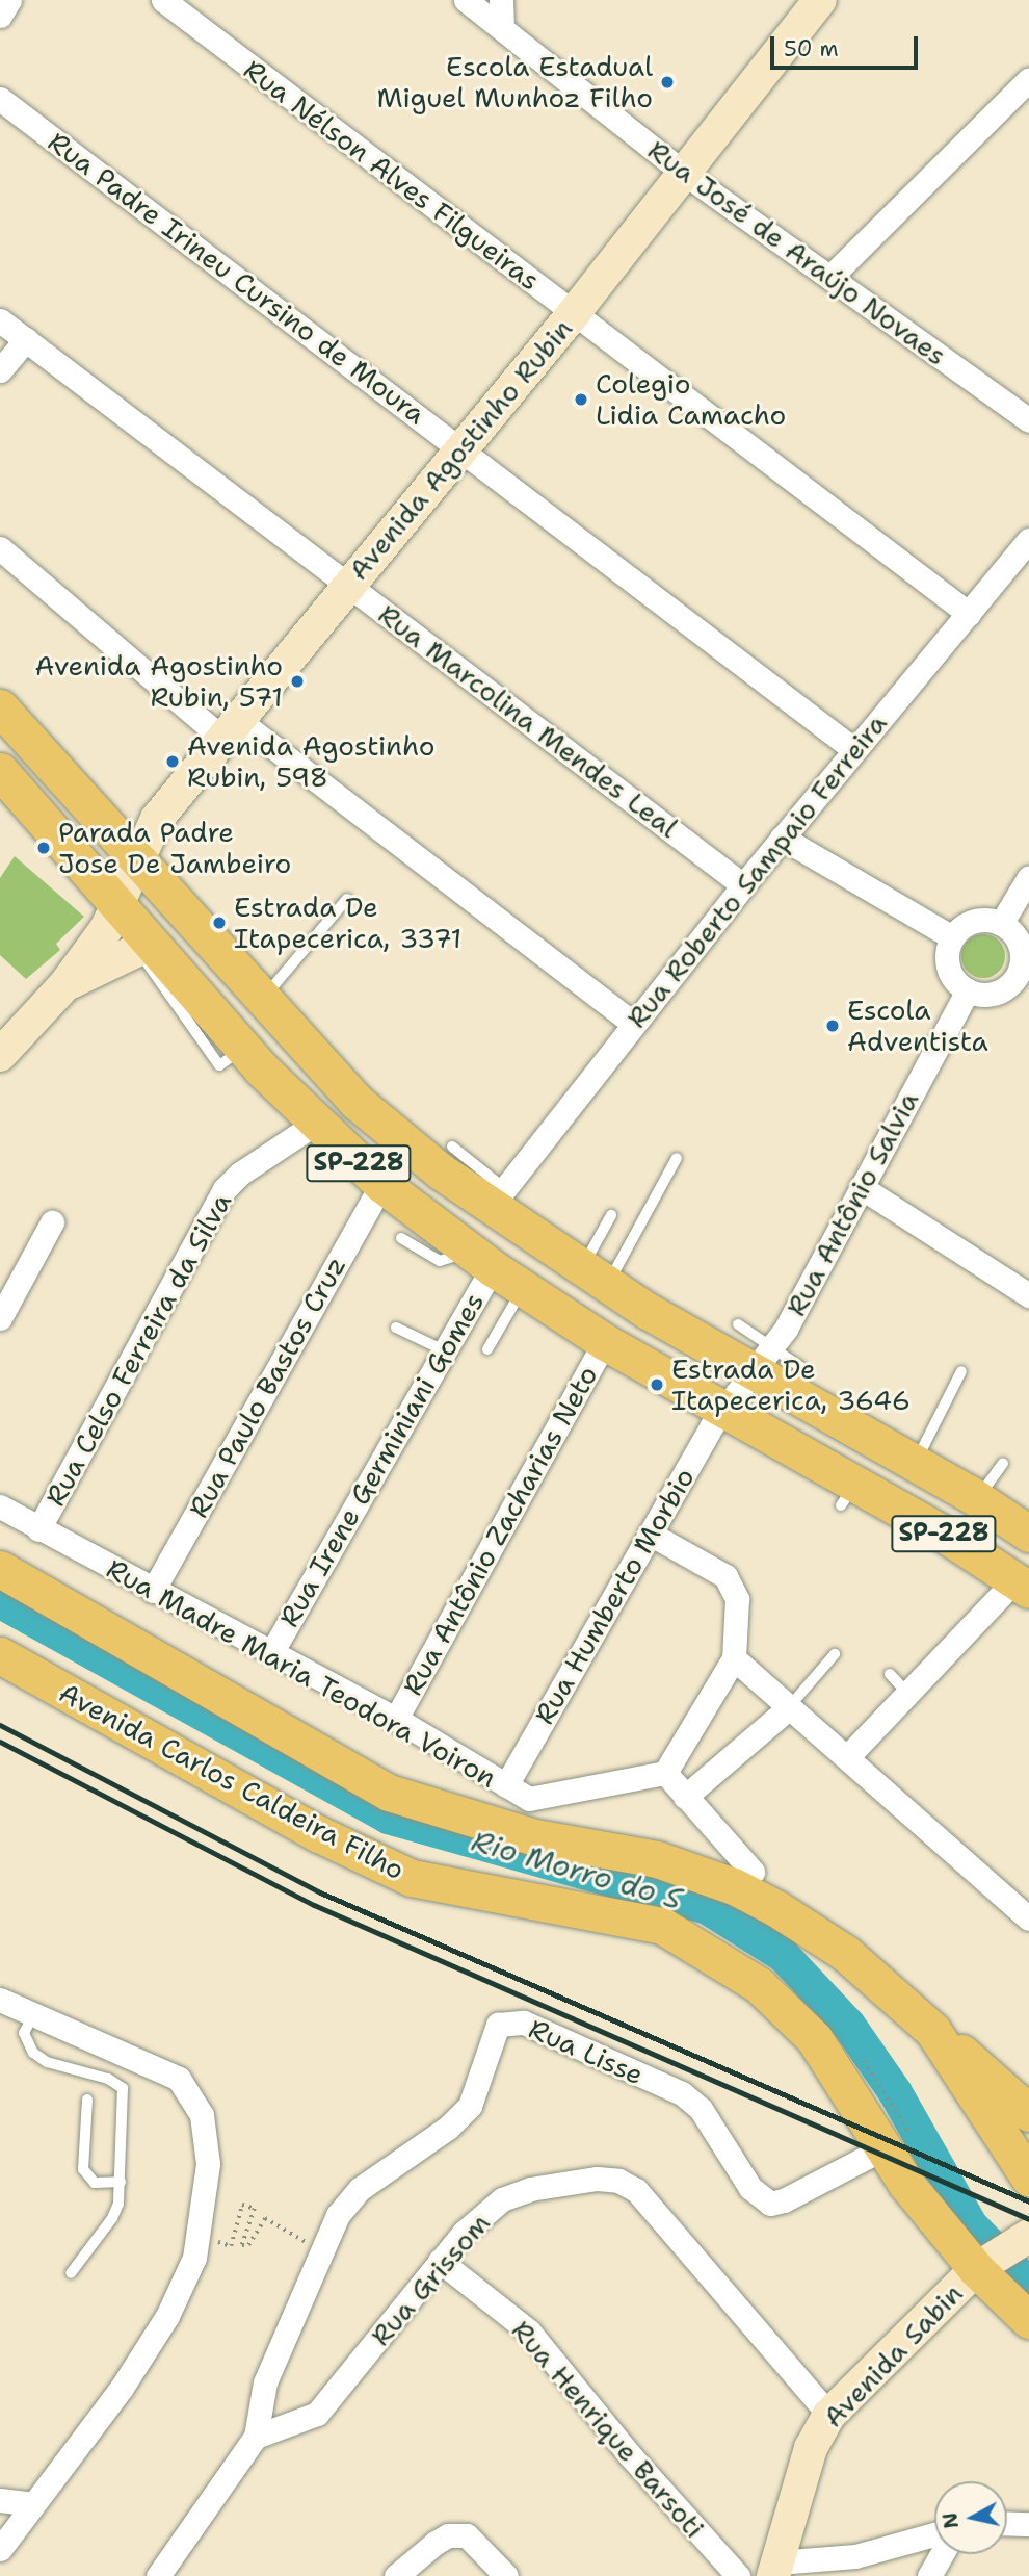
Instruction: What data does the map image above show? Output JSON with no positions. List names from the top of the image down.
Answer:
{
  "streets": {
    "main road": [
      "Avenida Agostinho Rubin",
      "SP-228",
      "Avenida Carlos Caldeira Filho",
      "Avenida Sabin"
    ],
    "street": [
      "Rua Nélson Alves Filgueiras",
      "Rua José de Araújo Novaes",
      "Rua Padre Irineu Cursino de Moura",
      "Rua Marcolina Mendes Leal",
      "Rua Roberto Sampaio Ferreira",
      "Rua Antônio Salvia",
      "Rua Celso Ferreira da Silva",
      "Rua Paulo Bastos Cruz",
      "Rua Irene Germiniani Gomes",
      "Rua Antônio Zacharias Neto",
      "Rua Humberto Morbio",
      "Rua Madre Maria Teodora Voiron",
      "Rua Lisse",
      "Rua Grissom",
      "Rua Henrique Barsoti"
    ]
  },
  "crossings": [
    ["Rua Nélson Alves Filgueiras", "Avenida Agostinho Rubin"],
    ["Rua Nélson Alves Filgueiras", "Rua Roberto Sampaio Ferreira"],
    ["Rua José de Araújo Novaes", "Avenida Agostinho Rubin"],
    ["Rua Padre Irineu Cursino de Moura", "Avenida Agostinho Rubin"],
    ["Rua Padre Irineu Cursino de Moura", "Rua Roberto Sampaio Ferreira"],
    ["Avenida Agostinho Rubin", "Rua Marcolina Mendes Leal"],
    ["Avenida Agostinho Rubin", "SP-228"],
    ["Rua Marcolina Mendes Leal", "Rua Roberto Sampaio Ferreira"],
    ["Rua Roberto Sampaio Ferreira", "SP-228"],
    ["SP-228", "Rua Antônio Salvia"],
    ["SP-228", "Rua Celso Ferreira da Silva"],
    ["SP-228", "Rua Paulo Bastos Cruz"],
    ["SP-228", "Rua Irene Germiniani Gomes"],
    ["SP-228", "Rua Antônio Zacharias Neto"],
    ["SP-228", "Rua Humberto Morbio"],
    ["Rua Antônio Salvia", "Rua Humberto Morbio"],
    ["Rua Celso Ferreira da Silva", "Rua Madre Maria Teodora Voiron"],
    ["Rua Paulo Bastos Cruz", "Rua Madre Maria Teodora Voiron"],
    ["Rua Irene Germiniani Gomes", "Rua Madre Maria Teodora Voiron"],
    ["Rua Antônio Zacharias Neto", "Rua Madre Maria Teodora Voiron"],
    ["Rua Humberto Morbio", "Rua Madre Maria Teodora Voiron"],
    ["Avenida Carlos Caldeira Filho", "Rua Lisse"],
    ["Avenida Carlos Caldeira Filho", "Avenida Sabin"],
    ["Rua Lisse", "Rua Grissom"],
    ["Rua Grissom", "Avenida Sabin"],
    ["Rua Grissom", "Rua Henrique Barsoti"]
  ],
  "water": ["Rio Morro do S"],
  "places": [
    "Escola Estadual Miguel Munhoz Filho",
    "Colegio Lidia Camacho",
    "Avenida Agostinho Rubin, 571",
    "Avenida Agostinho Rubin, 598",
    "Parada Padre Jose De Jambeiro",
    "Estrada De Itapecerica, 3371",
    "Escola Adventista",
    "Estrada De Itapecerica, 3646"
  ],
  "scale_bar": "50 m",
  "north": "left"
}
